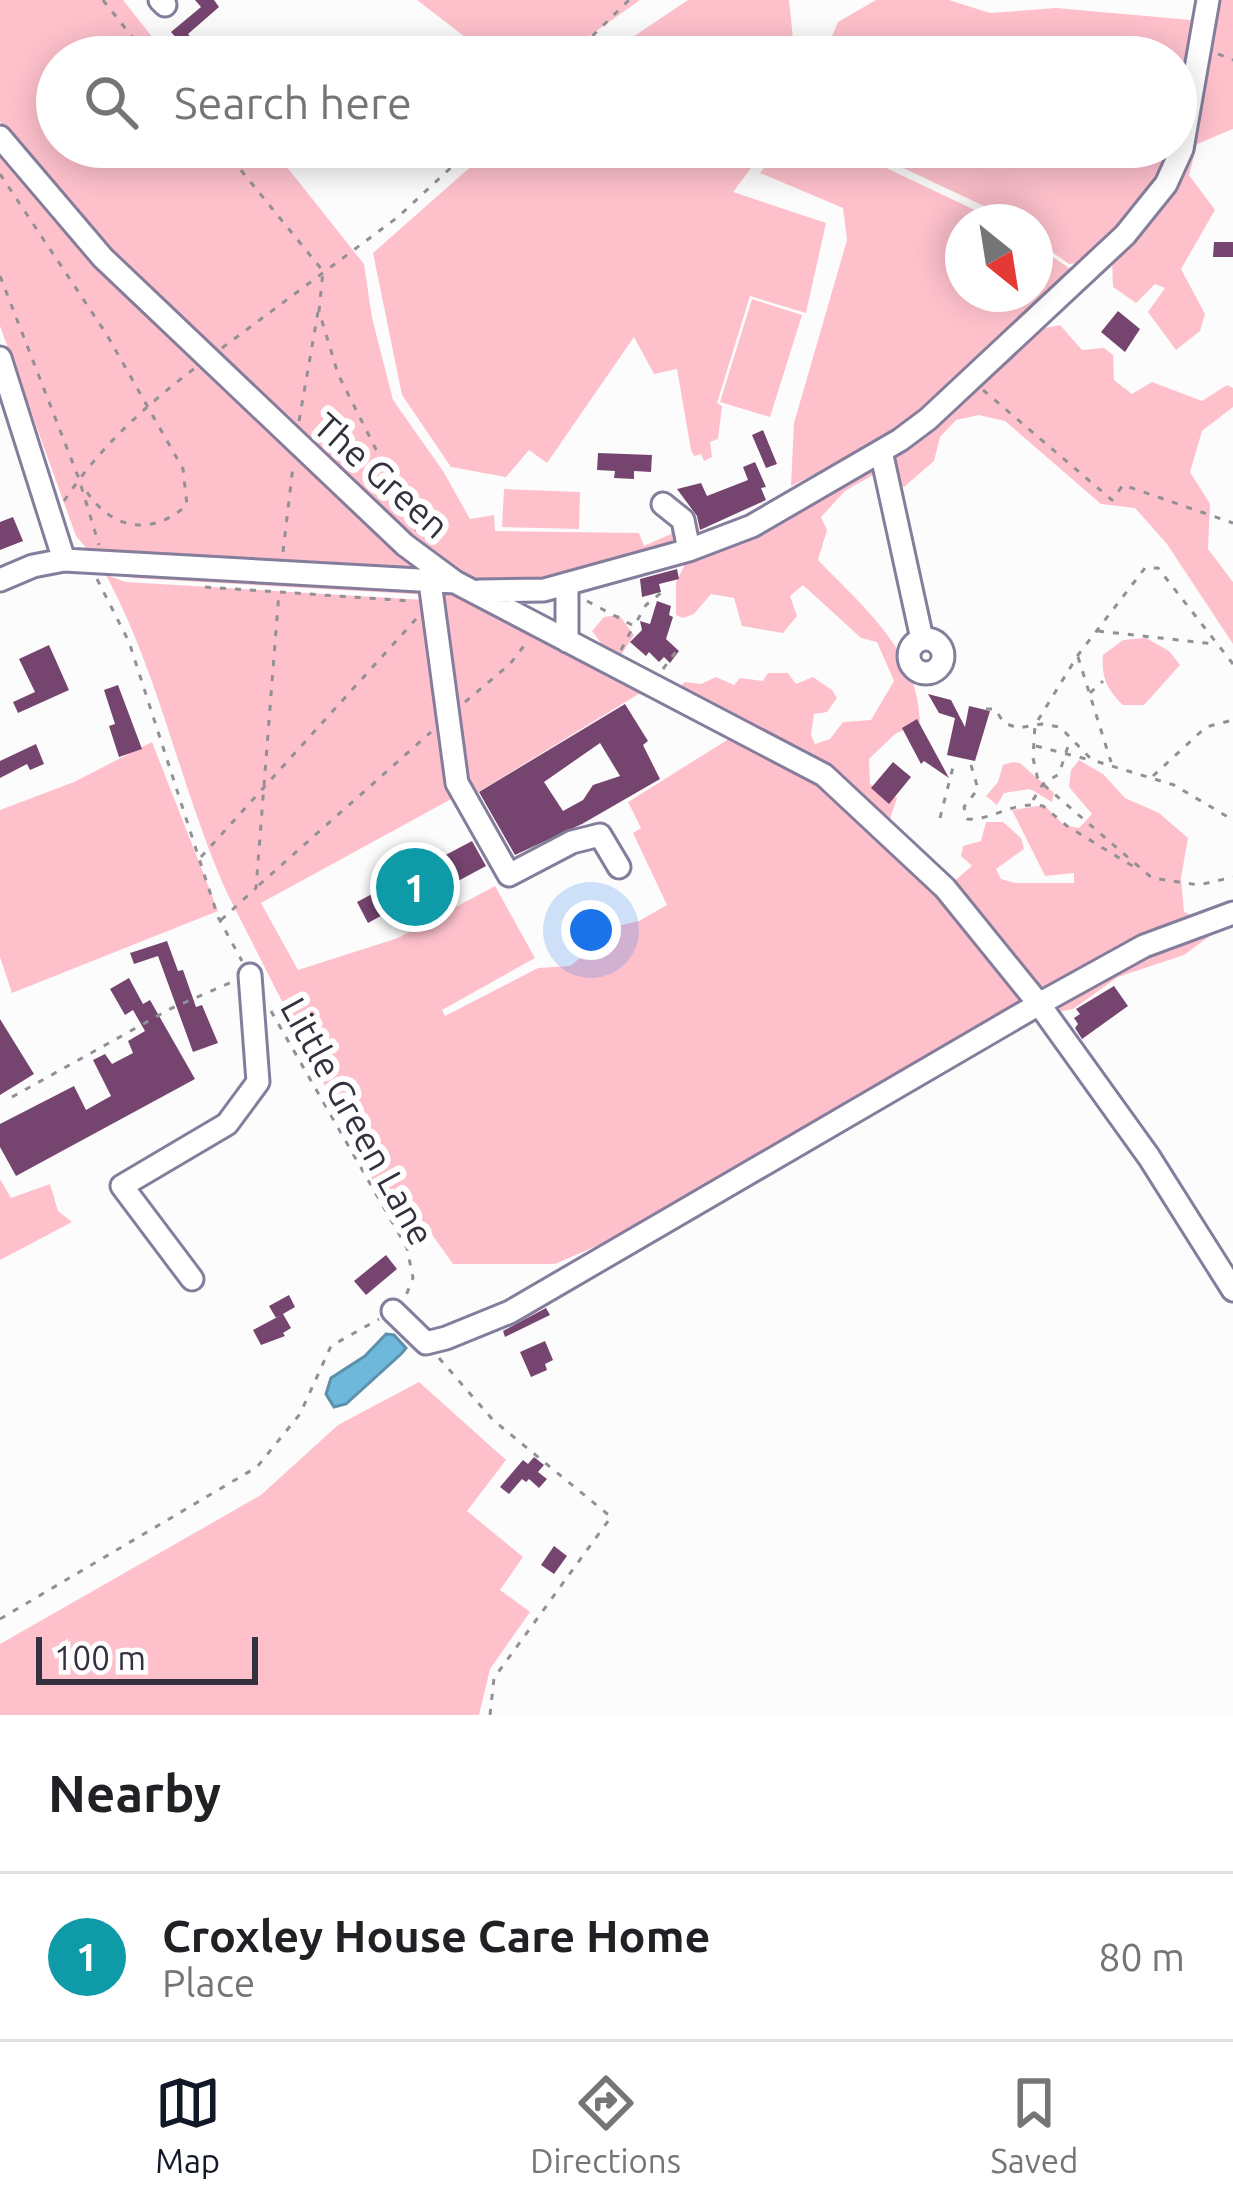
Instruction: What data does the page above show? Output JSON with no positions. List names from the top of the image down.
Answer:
{
  "streets": {
    "street": ["The Green"],
    "path": ["Little Green Lane"]
  },
  "crossings": [
    ["The Green", "Little Green Lane"]
  ],
  "scale_bar": "100 m",
  "north": "bottom right",
  "page": {
    "search": "Search here",
    "pins": "1",
    "scale": "100 m",
    "heading": "Nearby",
    "list": [
      {
        "mark": "1",
        "name": "Croxley House Care Home",
        "note": "Place",
        "value": "80 m"
      }
    ],
    "nav": ["Map", "Directions", "Saved"]
  }
}
